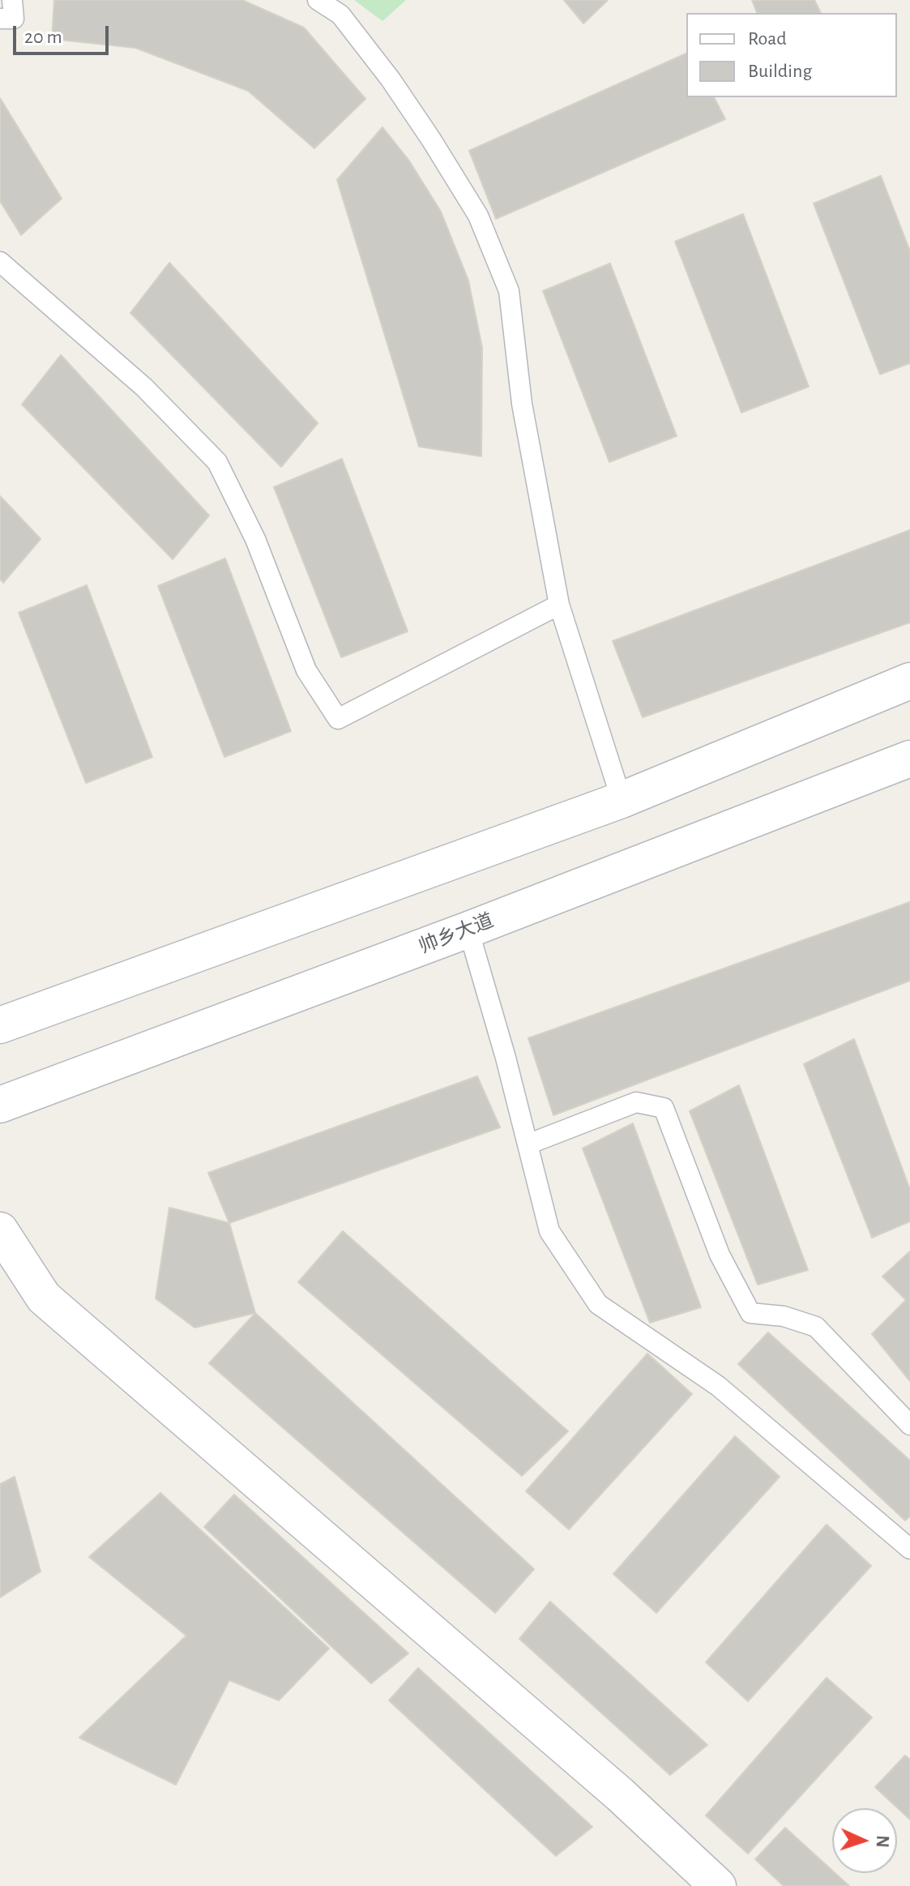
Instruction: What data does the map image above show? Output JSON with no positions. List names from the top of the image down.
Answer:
{
  "streets": {
    "main road": ["帅乡大道"]
  },
  "legend": ["Road", "Building"],
  "scale_bar": "20 m",
  "north": "right"
}
